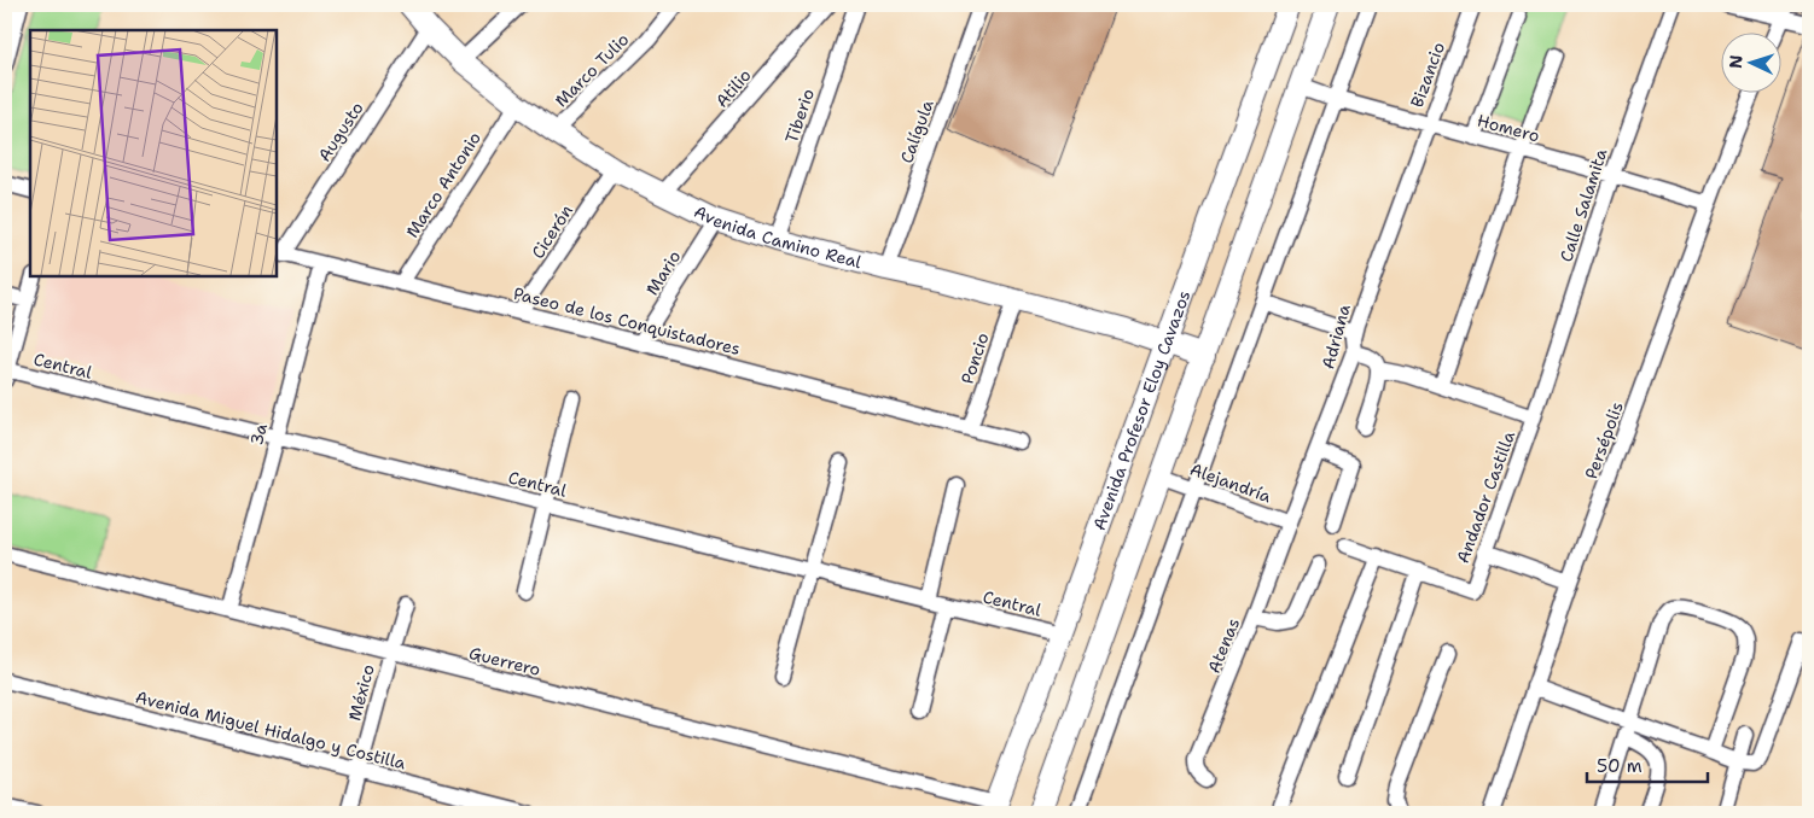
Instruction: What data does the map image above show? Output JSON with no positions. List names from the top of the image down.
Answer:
{
  "streets": {
    "main road": ["Avenida Camino Real", "Avenida Profesor Eloy Cavazos"],
    "street": [
      "Marco Tulio",
      "Bizancio",
      "Atilio",
      "Tiberio",
      "Homero",
      "Augusto",
      "Calígula",
      "Marco Antonio",
      "Calle Salamita",
      "Cicerón",
      "Mario",
      "Paseo de los Conquistadores",
      "Adriana",
      "Poncio",
      "Central",
      "3a",
      "Persépolis",
      "Alejandría",
      "Andador Castilla",
      "Atenas",
      "Guerrero",
      "México",
      "Avenida Miguel Hidalgo y Costilla"
    ]
  },
  "crossings": [
    ["Marco Tulio", "Avenida Camino Real"],
    ["Bizancio", "Homero"],
    ["Bizancio", "Adriana"],
    ["Atilio", "Avenida Camino Real"],
    ["Tiberio", "Avenida Camino Real"],
    ["Homero", "Calle Salamita"],
    ["Homero", "Adriana"],
    ["Homero", "Persépolis"],
    ["Augusto", "Avenida Camino Real"],
    ["Augusto", "Paseo de los Conquistadores"],
    ["Calígula", "Avenida Camino Real"],
    ["Marco Antonio", "Avenida Camino Real"],
    ["Marco Antonio", "Paseo de los Conquistadores"],
    ["Calle Salamita", "Andador Castilla"],
    ["Cicerón", "Avenida Camino Real"],
    ["Cicerón", "Paseo de los Conquistadores"],
    ["Avenida Camino Real", "Mario"],
    ["Avenida Camino Real", "Poncio"],
    ["Avenida Camino Real", "Avenida Profesor Eloy Cavazos"],
    ["Mario", "Paseo de los Conquistadores"],
    ["Paseo de los Conquistadores", "Poncio"],
    ["Paseo de los Conquistadores", "3a"],
    ["Adriana", "Alejandría"],
    ["Adriana", "Atenas"],
    ["Central", "Avenida Profesor Eloy Cavazos"],
    ["Central", "3a"],
    ["Avenida Profesor Eloy Cavazos", "Guerrero"],
    ["3a", "Guerrero"],
    ["Alejandría", "Atenas"],
    ["Guerrero", "México"],
    ["México", "Avenida Miguel Hidalgo y Costilla"]
  ],
  "scale_bar": "50 m",
  "north": "left"
}
